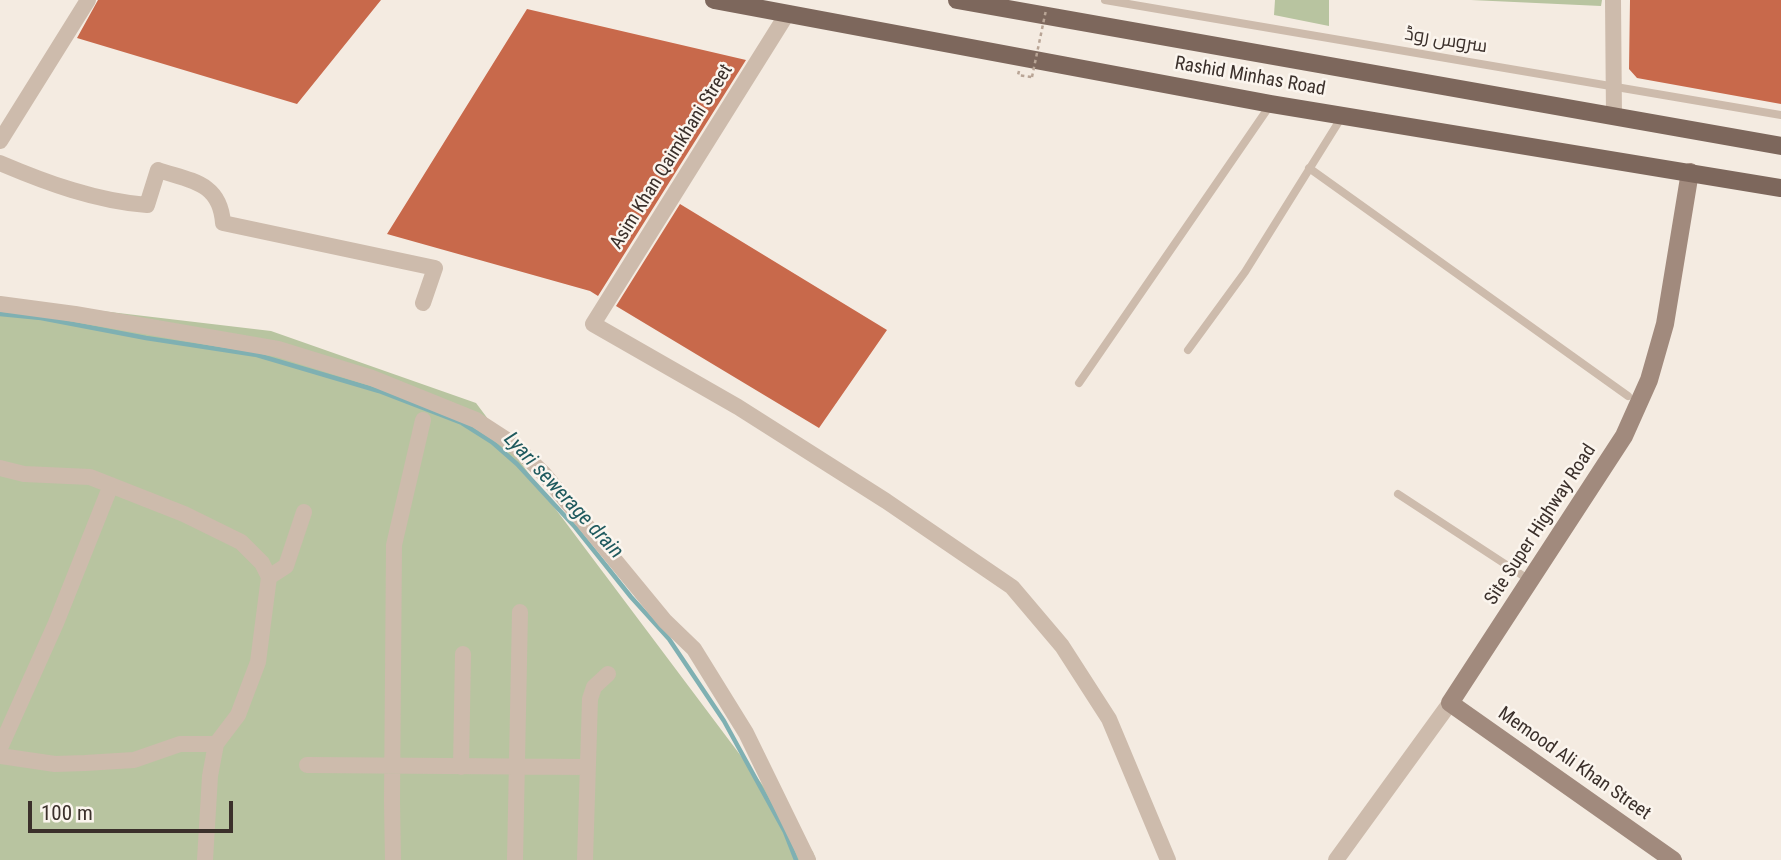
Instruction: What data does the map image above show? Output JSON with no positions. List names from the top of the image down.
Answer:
{
  "streets": {
    "main road": ["Rashid Minhas Road"],
    "street": ["Asim Khan Qaimkhani Street", "Site Super Highway Road", "Memood Ali Khan Street"],
    "lane": ["سروس روڈ"]
  },
  "crossings": [
    ["Rashid Minhas Road", "Asim Khan Qaimkhani Street"],
    ["Rashid Minhas Road", "Site Super Highway Road"],
    ["Site Super Highway Road", "Memood Ali Khan Street"]
  ],
  "water": ["Lyari sewerage drain"],
  "scale_bar": "100 m"
}
